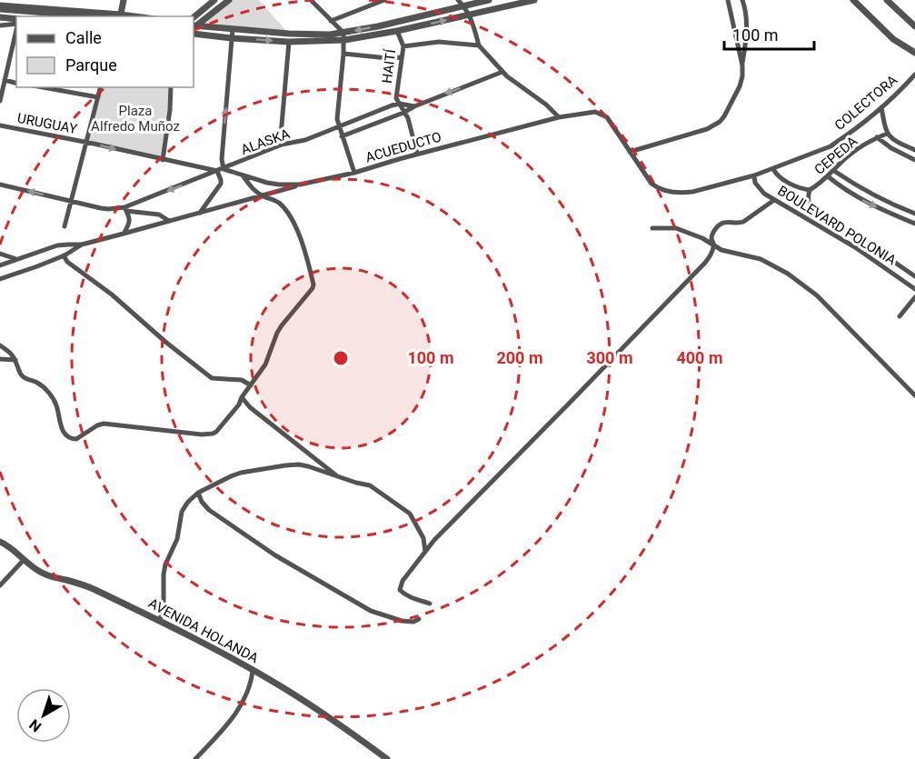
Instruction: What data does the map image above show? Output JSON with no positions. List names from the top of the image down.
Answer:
{
  "streets": {
    "street": [
      "HAITÍ",
      "COLECTORA",
      "URUGUAY",
      "ALASKA",
      "ACUEDUCTO",
      "CEPEDA",
      "BOULEVARD POLONIA",
      "AVENIDA HOLANDA"
    ]
  },
  "crossings": [
    ["HAITÍ", "ALASKA"],
    ["HAITÍ", "ACUEDUCTO"],
    ["COLECTORA", "ACUEDUCTO"],
    ["COLECTORA", "CEPEDA"],
    ["COLECTORA", "BOULEVARD POLONIA"],
    ["URUGUAY", "ALASKA"],
    ["ALASKA", "ACUEDUCTO"],
    ["CEPEDA", "BOULEVARD POLONIA"]
  ],
  "one_way": ["URUGUAY"],
  "parks": ["Plaza Alfredo Muñoz"],
  "legend": ["Calle", "Parque"],
  "scale_bar": "100 m",
  "north": "bottom left",
  "rings": [
    "100 m",
    "200 m",
    "300 m",
    "400 m"
  ]
}
